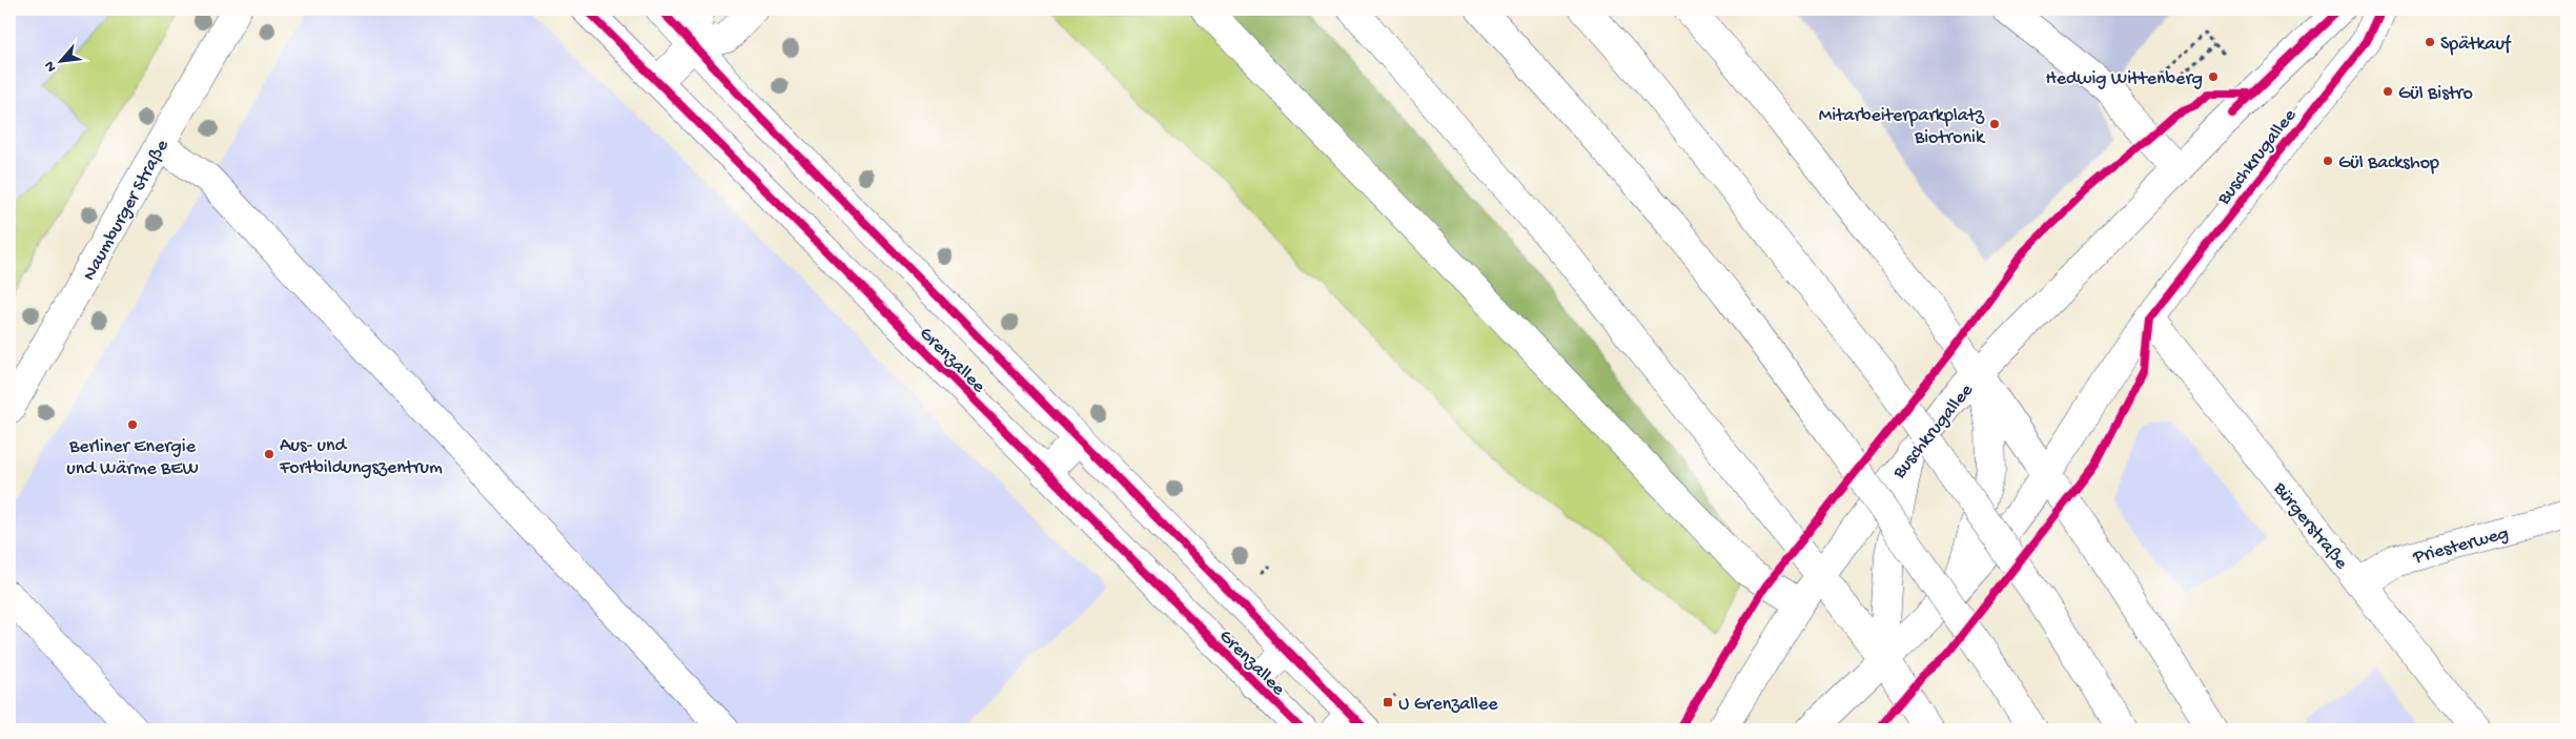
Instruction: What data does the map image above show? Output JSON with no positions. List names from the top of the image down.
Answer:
{
  "streets": {
    "main road": [
      "Buschkrugallee",
      "Naumburger Straße",
      "Grenzallee",
      "Bürgerstraße",
      "Priesterweg"
    ]
  },
  "crossings": [
    ["Buschkrugallee", "Bürgerstraße"],
    ["Bürgerstraße", "Priesterweg"]
  ],
  "places": {
    "other": [
      "Spätkauf",
      "Hedwig Wittenberg",
      "Gül Bistro",
      "Mitarbeiterparkplatz Biotronik",
      "Gül Backshop",
      "Berliner Energie und Wärme BEW",
      "Aus- und Fortbildungszentrum"
    ],
    "transit": ["U Grenzallee"]
  },
  "north": "bottom left"
}
